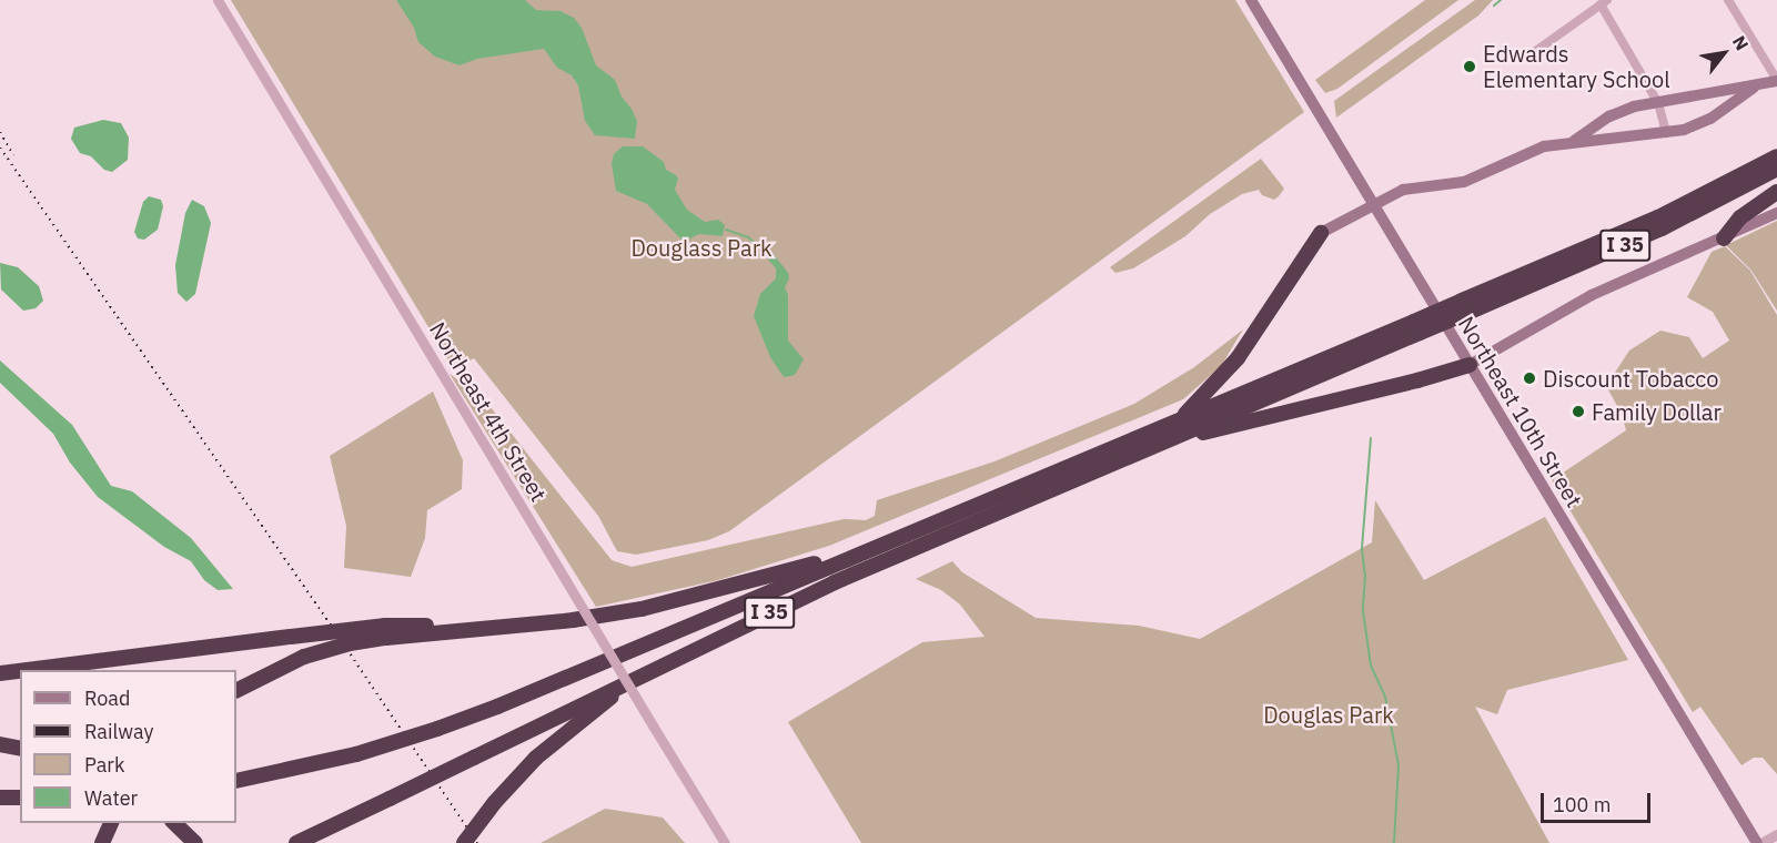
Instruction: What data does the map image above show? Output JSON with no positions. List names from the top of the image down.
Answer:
{
  "streets": {
    "highway": ["I 35"],
    "main road": ["Northeast 10th Street"],
    "street": ["Northeast 4th Street"]
  },
  "parks": ["Douglass Park", "Douglas Park"],
  "places": ["Edwards Elementary School", "Discount Tobacco", "Family Dollar"],
  "legend": [
    "Road",
    "Railway",
    "Park",
    "Water"
  ],
  "scale_bar": "100 m",
  "north": "top right"
}
